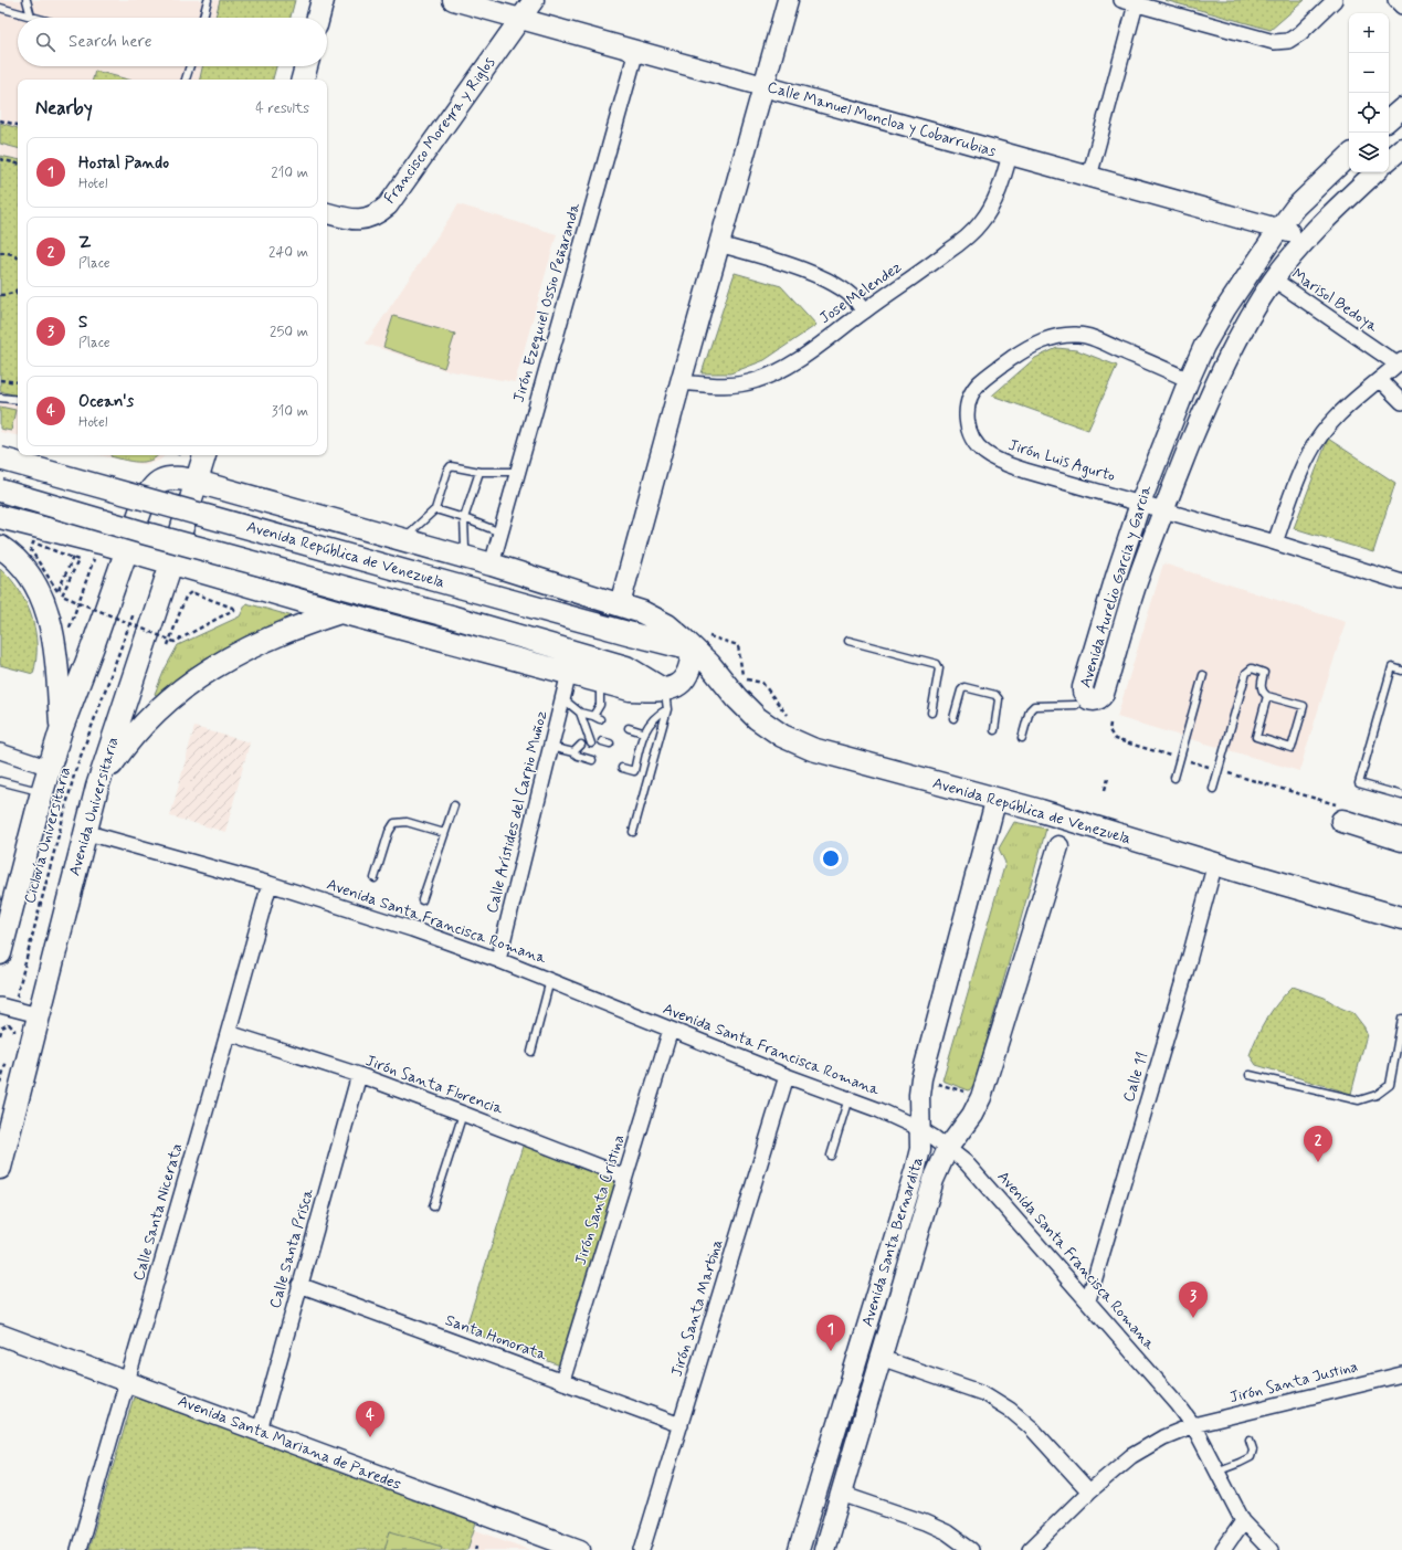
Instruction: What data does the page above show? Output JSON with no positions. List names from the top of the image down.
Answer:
{
  "streets": {
    "main road": [
      "Calle Manuel Moncloa y Cobarrubias",
      "Francisco Moreyra y Riglos",
      "Avenida República de Venezuela",
      "Avenida Aurelio Garcia y Garcia",
      "Avenida Universitaria",
      "Avenida Santa Bernardita",
      "Avenida Santa Mariana de Paredes"
    ],
    "street": [
      "Jose Melendez",
      "Marisol Bedoya",
      "Jirón Ezequiel Ossio Peñaranda",
      "Jirón Luis Agurto",
      "Calle Arístides del Carpio Muñoz",
      "Avenida Santa Francisca Romana",
      "Calle 11",
      "Jirón Santa Florencia",
      "Jirón Santa Cristina",
      "Calle Santa Nicerata",
      "Calle Santa Prisca",
      "Jirón Santa Martina",
      "Santa Honorata",
      "Jirón Santa Justina"
    ],
    "path": ["Ciclovía Universitaria"]
  },
  "crossings": [
    ["Calle Manuel Moncloa y Cobarrubias", "Francisco Moreyra y Riglos"],
    ["Calle Manuel Moncloa y Cobarrubias", "Jose Melendez"],
    ["Calle Manuel Moncloa y Cobarrubias", "Jirón Ezequiel Ossio Peñaranda"],
    ["Calle Manuel Moncloa y Cobarrubias", "Avenida Aurelio Garcia y Garcia"],
    ["Marisol Bedoya", "Avenida Aurelio Garcia y Garcia"],
    ["Jirón Ezequiel Ossio Peñaranda", "Avenida República de Venezuela"],
    ["Jirón Luis Agurto", "Avenida Aurelio Garcia y Garcia"],
    ["Avenida República de Venezuela", "Avenida Universitaria"],
    ["Avenida República de Venezuela", "Calle 11"],
    ["Avenida República de Venezuela", "Avenida Santa Bernardita"],
    ["Avenida Universitaria", "Avenida Santa Francisca Romana"],
    ["Calle Arístides del Carpio Muñoz", "Avenida Santa Francisca Romana"],
    ["Avenida Santa Francisca Romana", "Calle 11"],
    ["Avenida Santa Francisca Romana", "Jirón Santa Cristina"],
    ["Avenida Santa Francisca Romana", "Calle Santa Nicerata"],
    ["Avenida Santa Francisca Romana", "Avenida Santa Bernardita"],
    ["Avenida Santa Francisca Romana", "Jirón Santa Martina"],
    ["Avenida Santa Francisca Romana", "Jirón Santa Justina"],
    ["Jirón Santa Florencia", "Jirón Santa Cristina"],
    ["Jirón Santa Florencia", "Calle Santa Nicerata"],
    ["Jirón Santa Florencia", "Calle Santa Prisca"],
    ["Jirón Santa Cristina", "Santa Honorata"],
    ["Calle Santa Nicerata", "Avenida Santa Mariana de Paredes"],
    ["Calle Santa Prisca", "Santa Honorata"],
    ["Calle Santa Prisca", "Avenida Santa Mariana de Paredes"],
    ["Jirón Santa Martina", "Santa Honorata"]
  ],
  "page": {
    "map_buttons": ["+", "−"],
    "search": "Search here",
    "heading": ["Nearby", "4 results"],
    "list": [
      {
        "mark": "1",
        "name": "Hostal Pando",
        "note": "Hotel",
        "value": "210 m"
      },
      {
        "mark": "2",
        "name": "Z",
        "note": "Place",
        "value": "240 m"
      },
      {
        "mark": "3",
        "name": "S",
        "note": "Place",
        "value": "250 m"
      },
      {
        "mark": "4",
        "name": "Ocean's",
        "note": "Hotel",
        "value": "310 m"
      }
    ],
    "pins": [
      "2",
      "3",
      "1",
      "4"
    ]
  }
}
